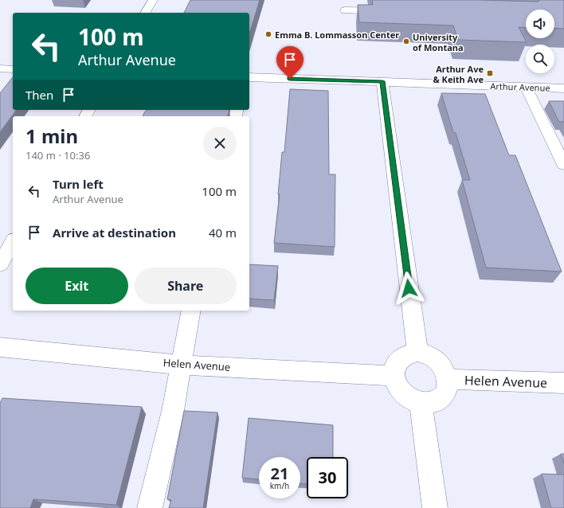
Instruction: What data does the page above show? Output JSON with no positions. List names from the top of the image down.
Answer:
{
  "streets": {
    "street": ["Arthur Avenue", "Helen Avenue"]
  },
  "places": {
    "other": ["Emma B. Lommasson Center", "University of Montana"],
    "transit": ["Arthur Ave & Keith Ave"]
  },
  "page": {
    "turn": ["100 m", "Arthur Avenue"],
    "then": "Then",
    "heading": ["1 min", "140 m · 10:36"],
    "list": [
      {
        "name": "Turn left",
        "note": "Arthur Avenue",
        "value": "100 m"
      },
      {
        "name": "Arrive at destination",
        "value": "40 m"
      }
    ],
    "buttons": ["Exit", "Share"],
    "speed": "21 km/h",
    "limit": "30"
  }
}
